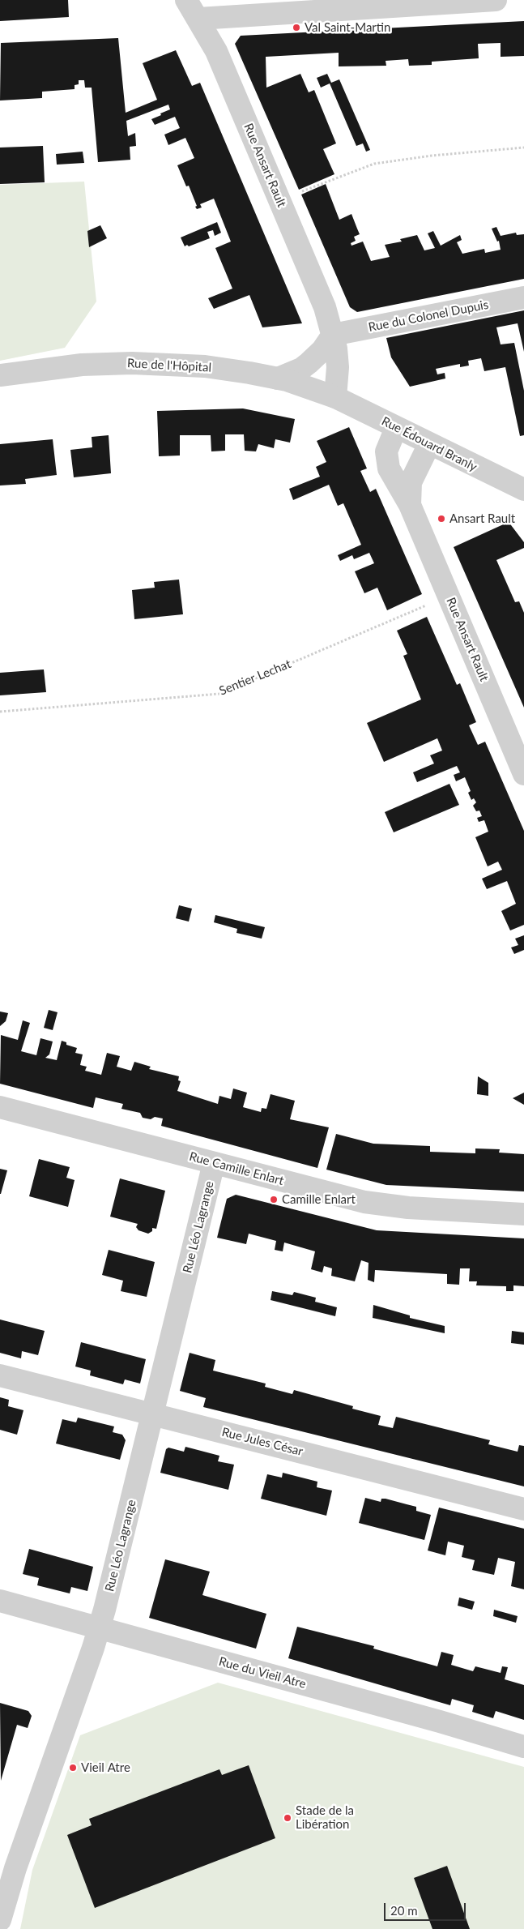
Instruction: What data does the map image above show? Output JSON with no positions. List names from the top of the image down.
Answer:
{
  "streets": {
    "street": [
      "Rue Ansart Rault",
      "Rue du Colonel Dupuis",
      "Rue de l'Hôpital",
      "Rue Édouard Branly",
      "Rue Camille Enlart",
      "Rue Léo Lagrange",
      "Rue Jules César",
      "Rue du Vieil Atre"
    ],
    "path": ["Sentier Lechat"]
  },
  "crossings": [
    ["Rue Ansart Rault", "Rue du Colonel Dupuis"],
    ["Rue Ansart Rault", "Rue de l'Hôpital"],
    ["Rue Ansart Rault", "Rue Édouard Branly"],
    ["Rue Ansart Rault", "Sentier Lechat"],
    ["Rue de l'Hôpital", "Rue Édouard Branly"],
    ["Rue Camille Enlart", "Rue Léo Lagrange"],
    ["Rue Léo Lagrange", "Rue Jules César"],
    ["Rue Léo Lagrange", "Rue du Vieil Atre"]
  ],
  "places": [
    "Val Saint-Martin",
    "Ansart Rault",
    "Camille Enlart",
    "Vieil Atre",
    "Stade de la Libération"
  ],
  "scale_bar": "20 m"
}
